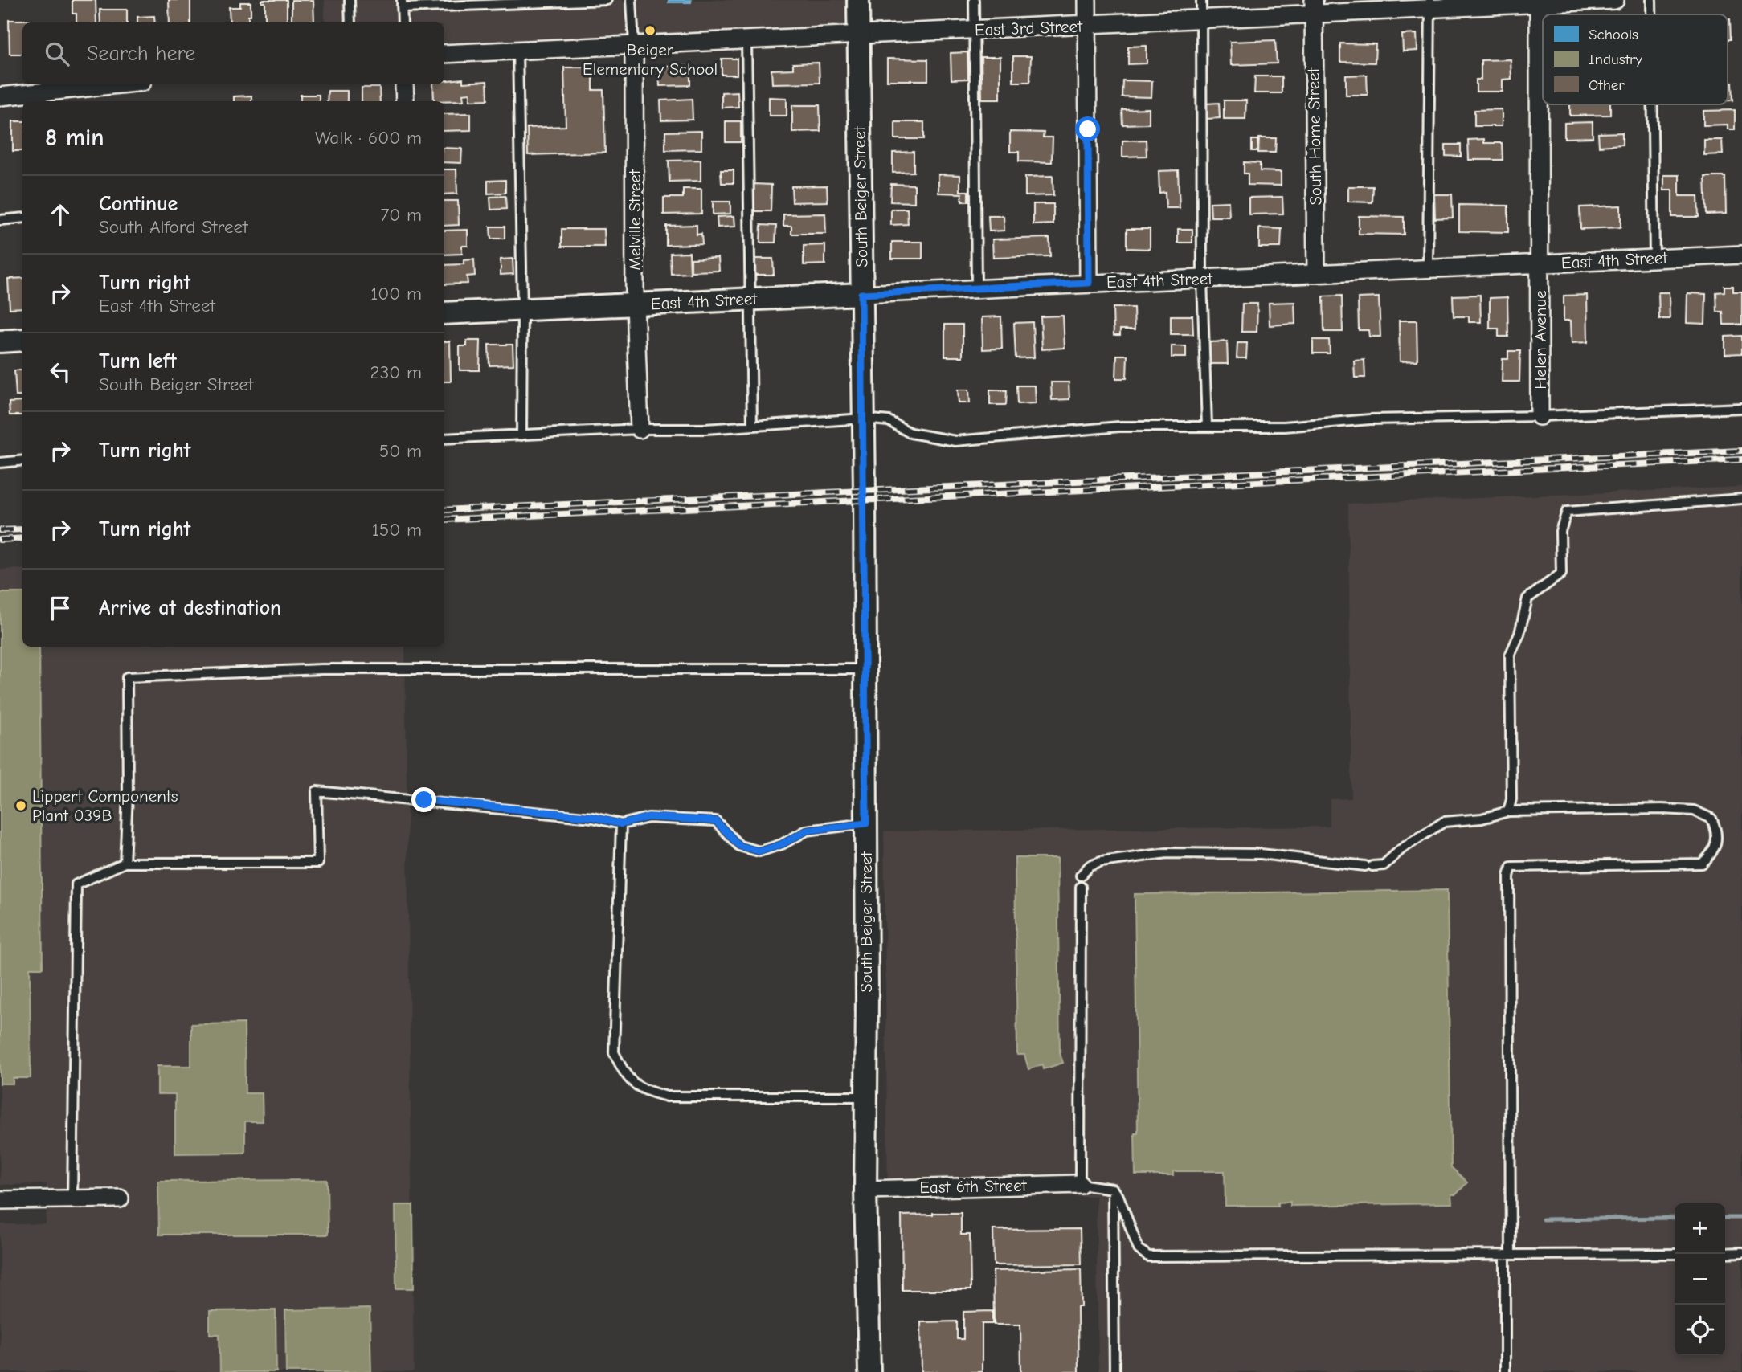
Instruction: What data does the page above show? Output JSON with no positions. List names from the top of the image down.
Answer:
{
  "streets": {
    "street": [
      "East 3rd Street",
      "South Home Street",
      "South Beiger Street",
      "Melville Street",
      "East 4th Street",
      "Helen Avenue",
      "East 6th Street"
    ]
  },
  "crossings": [
    ["East 3rd Street", "South Home Street"],
    ["East 3rd Street", "South Beiger Street"],
    ["East 3rd Street", "Melville Street"],
    ["East 3rd Street", "Helen Avenue"],
    ["South Home Street", "East 4th Street"],
    ["South Beiger Street", "East 4th Street"],
    ["South Beiger Street", "East 6th Street"],
    ["Melville Street", "East 4th Street"],
    ["East 4th Street", "Helen Avenue"]
  ],
  "places": ["Beiger Elementary School", "Lippert Components Plant 039B"],
  "legend": ["Schools", "Industry", "Other"],
  "page": {
    "search": "Search here",
    "heading": ["8 min", "Walk · 600 m"],
    "list": [
      ["Continue", "South Alford Street", "70 m"],
      ["Turn right", "East 4th Street", "100 m"],
      ["Turn left", "South Beiger Street", "230 m"],
      ["Turn right", "50 m"],
      ["Turn right", "150 m"],
      "Arrive at destination"
    ],
    "map_buttons": ["+", "−"]
  }
}
